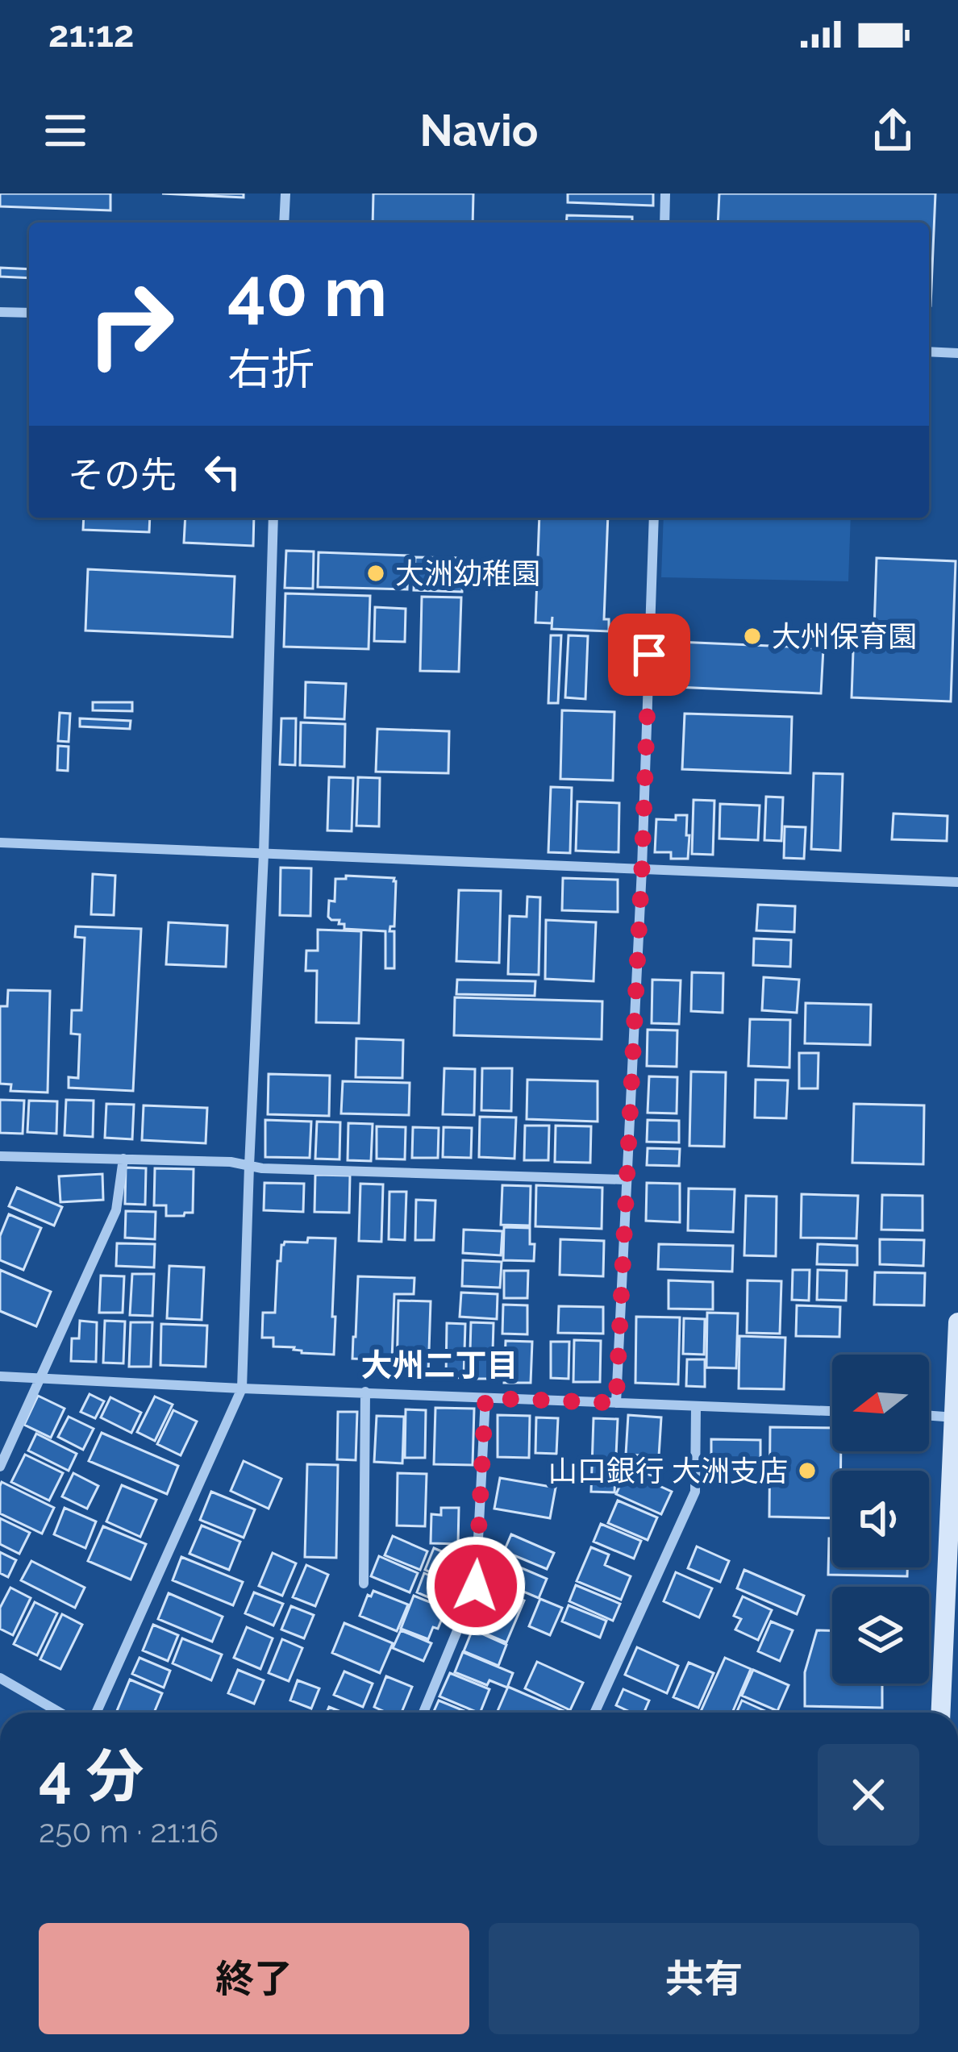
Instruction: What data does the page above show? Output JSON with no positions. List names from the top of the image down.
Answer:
{
  "districts": ["大州二丁目"],
  "places": ["大洲幼稚園", "大州保育園", "山口銀行 大洲支店"],
  "north": "left",
  "page": {
    "status": "21:12",
    "header": "Navio",
    "turn": ["40 m", "右折"],
    "then": "その先",
    "heading": ["4 分", "250 m · 21:16"],
    "buttons": ["終了", "共有"]
  }
}
